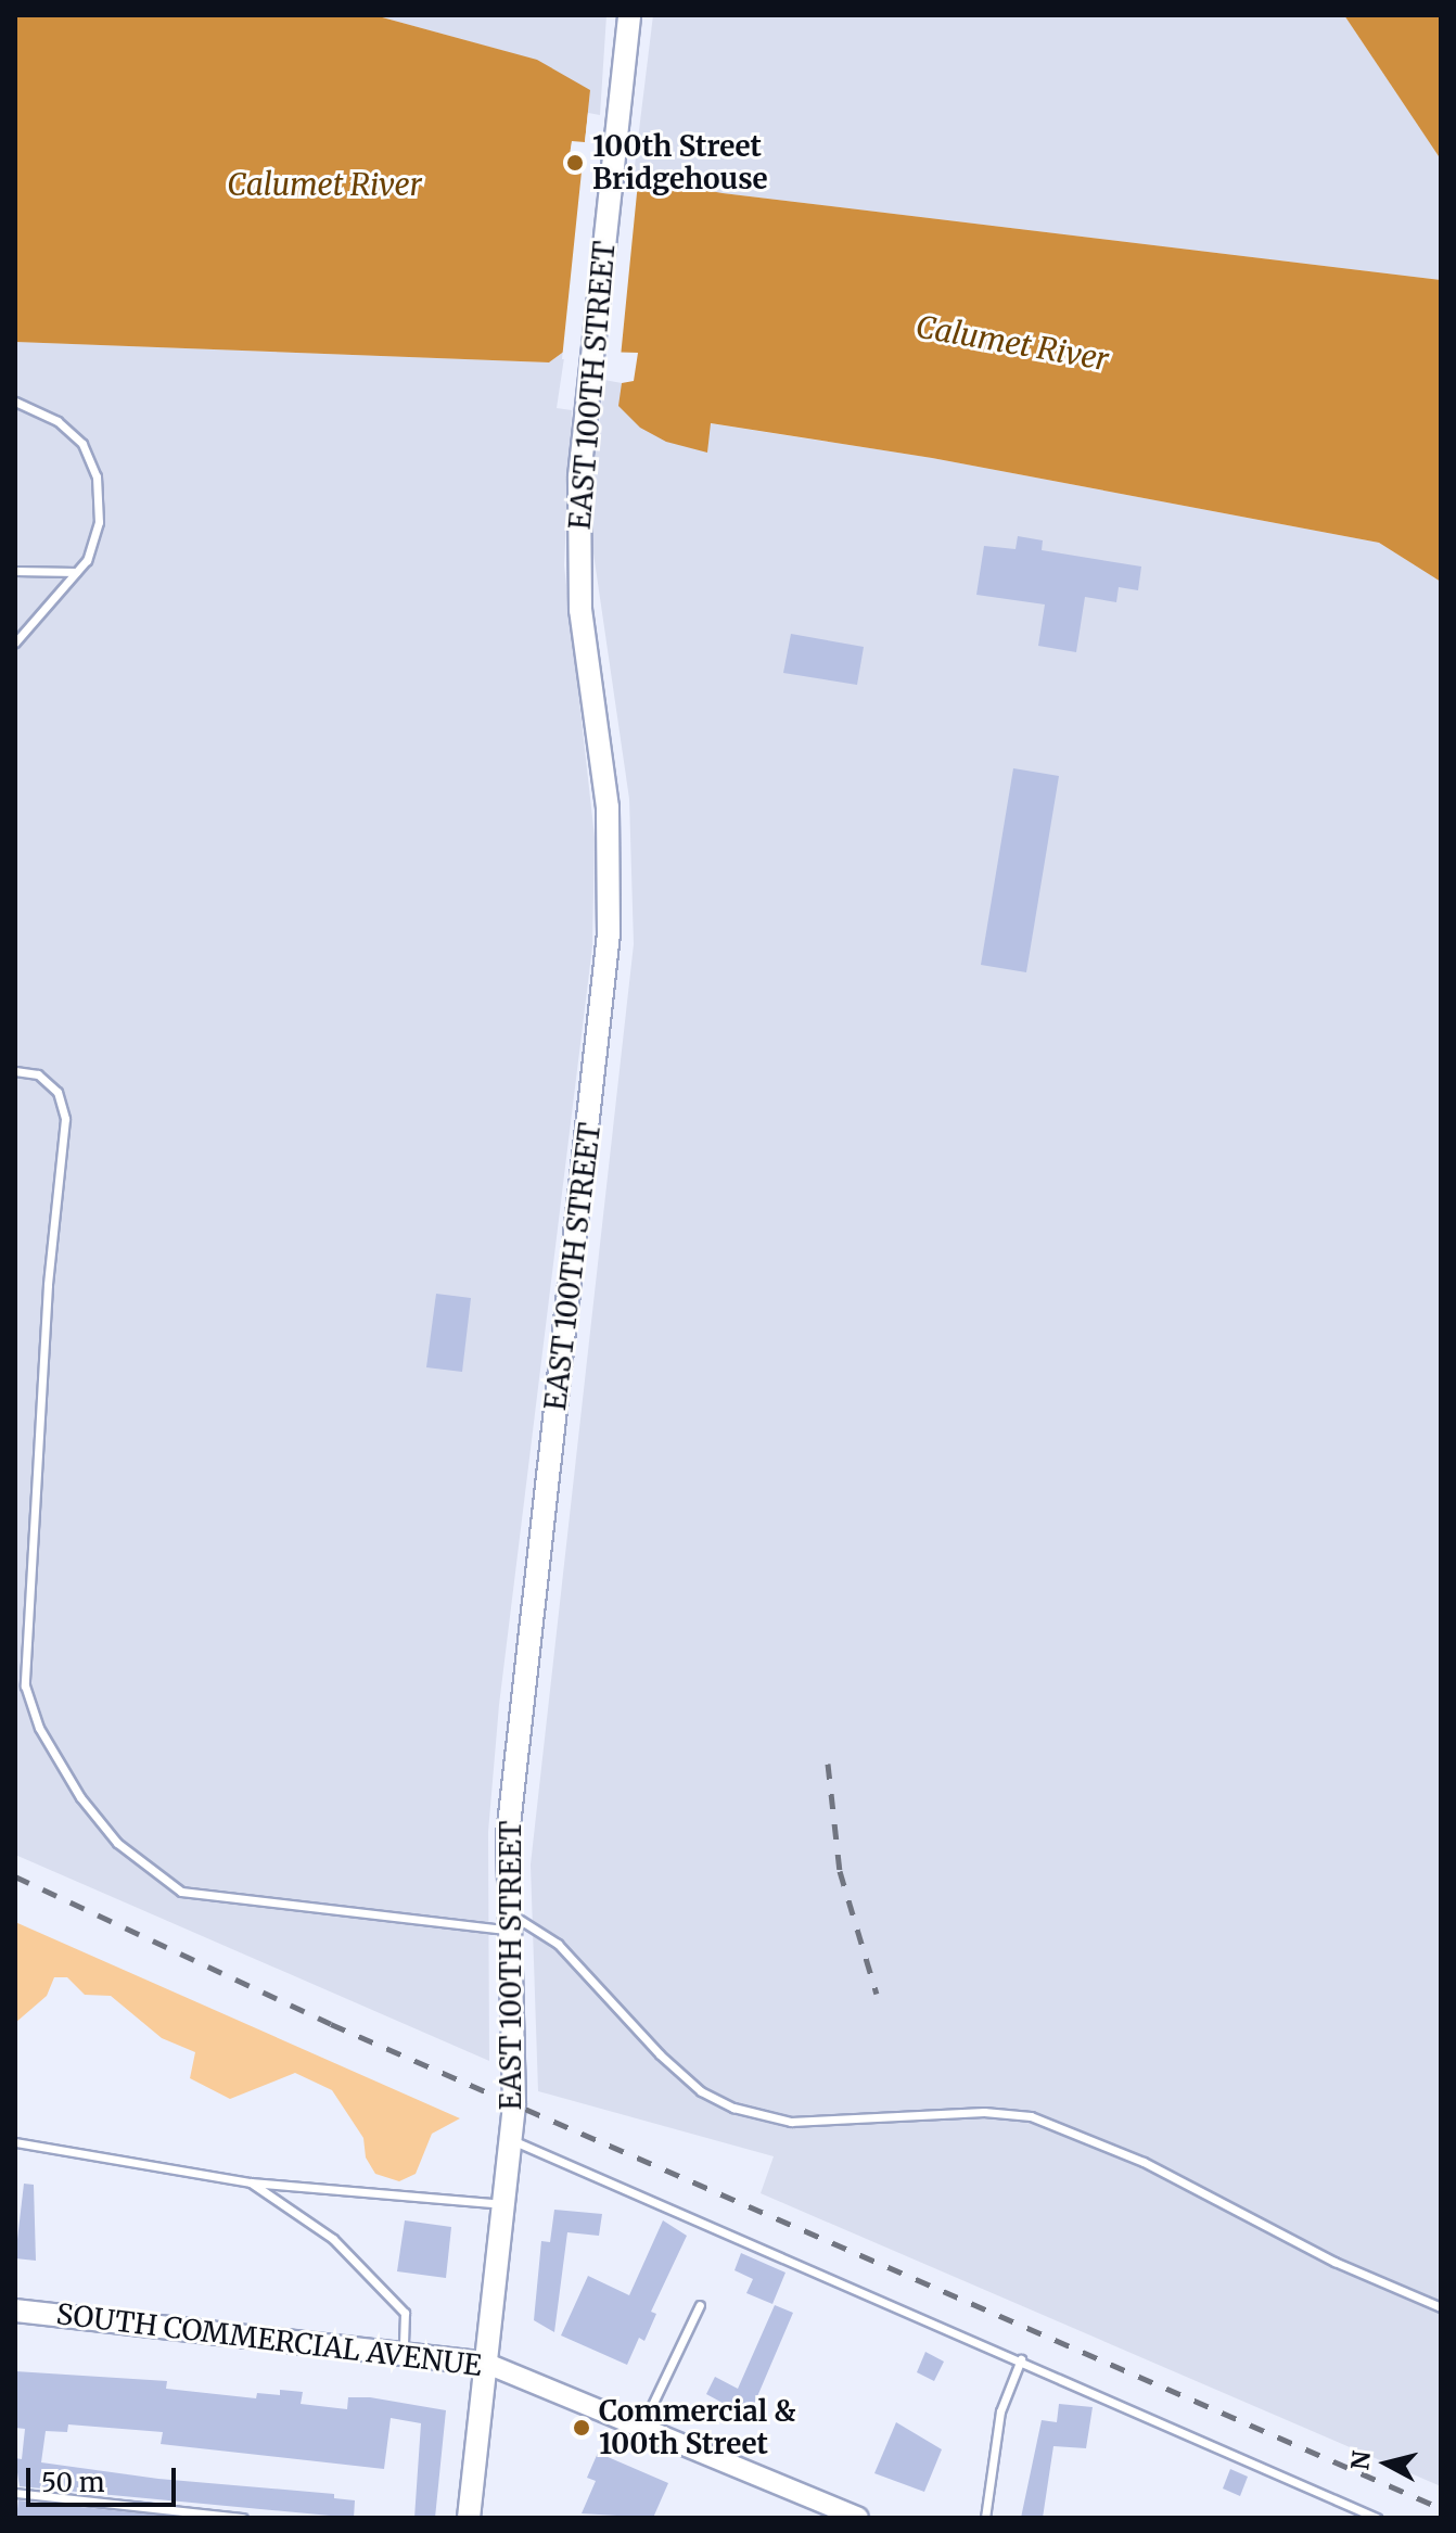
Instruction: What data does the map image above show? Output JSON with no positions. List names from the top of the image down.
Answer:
{
  "streets": {
    "main road": ["EAST 100TH STREET", "SOUTH COMMERCIAL AVENUE"]
  },
  "crossings": [
    ["EAST 100TH STREET", "SOUTH COMMERCIAL AVENUE"]
  ],
  "water": ["Calumet River"],
  "places": ["100th Street Bridgehouse", "Commercial & 100th Street"],
  "scale_bar": "50 m",
  "north": "left"
}
